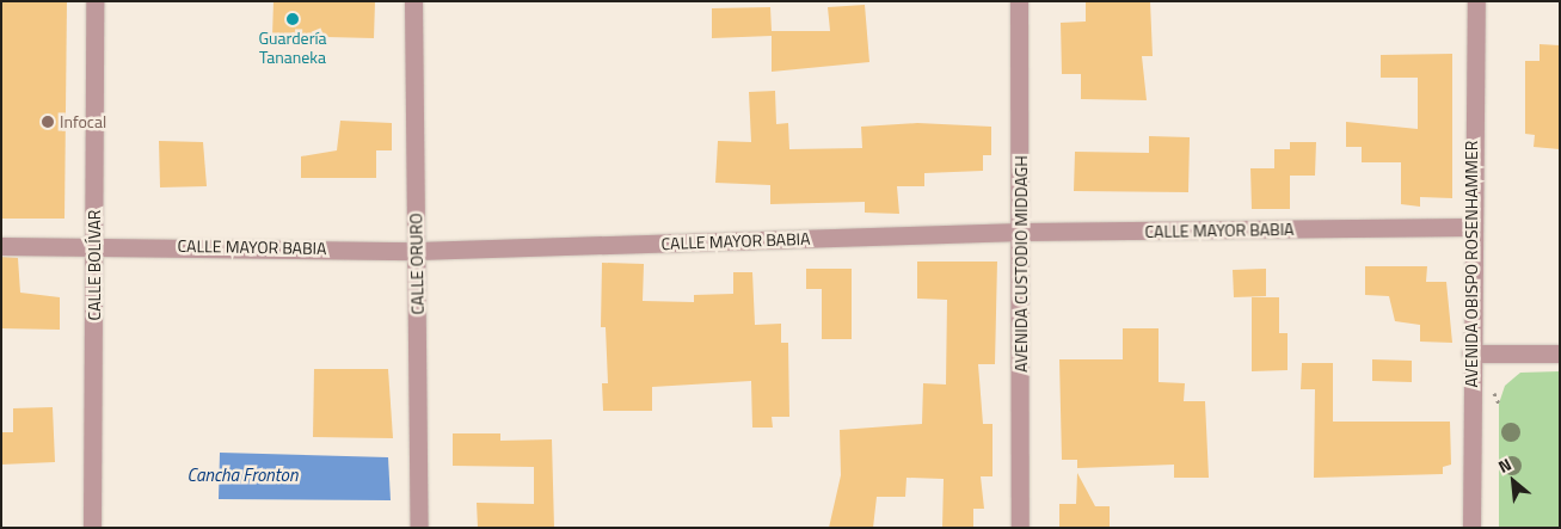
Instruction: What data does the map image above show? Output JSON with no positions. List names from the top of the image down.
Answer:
{
  "streets": {
    "street": [
      "CALLE MAYOR BABIA",
      "CALLE ORURO",
      "AVENIDA CUSTODIO MIDDAGH",
      "AVENIDA OBISPO ROSENHAMMER",
      "CALLE BOLÍVAR"
    ]
  },
  "crossings": [
    ["CALLE MAYOR BABIA", "CALLE ORURO"],
    ["CALLE MAYOR BABIA", "AVENIDA CUSTODIO MIDDAGH"],
    ["CALLE MAYOR BABIA", "AVENIDA OBISPO ROSENHAMMER"],
    ["CALLE MAYOR BABIA", "CALLE BOLÍVAR"]
  ],
  "water": ["Cancha Fronton"],
  "places": ["Guardería Tananeka", "Infocal"],
  "north": "top left"
}
